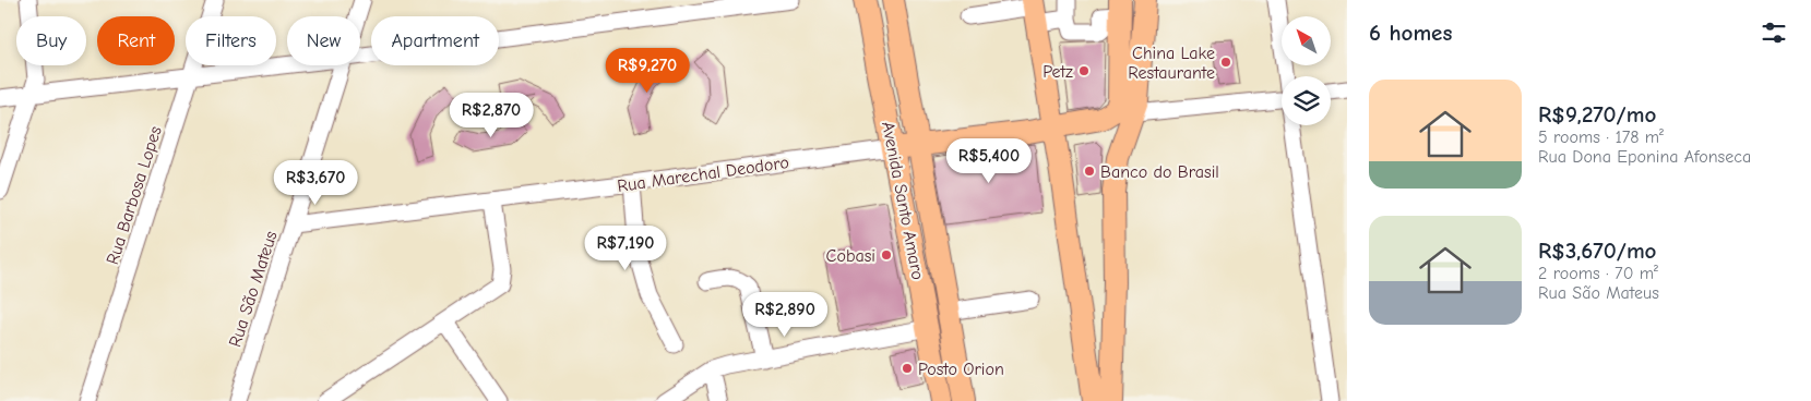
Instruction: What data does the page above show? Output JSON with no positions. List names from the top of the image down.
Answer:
{
  "streets": {
    "main road": ["Rua Marechal Deodoro", "Avenida Santo Amaro"],
    "street": ["Rua Barbosa Lopes", "Rua São Mateus"]
  },
  "crossings": [
    ["Rua Marechal Deodoro", "Avenida Santo Amaro"],
    ["Rua Marechal Deodoro", "Rua São Mateus"]
  ],
  "places": [
    "China Lake Restaurante",
    "Petz",
    "Banco do Brasil",
    "Cobasi",
    "Posto Orion"
  ],
  "north": "top left",
  "page": {
    "heading": "6 homes",
    "chip": [
      "Buy",
      "Rent",
      "Filters",
      "New",
      "Apartment"
    ],
    "price": [
      "R$9,270",
      "R$2,870",
      "R$5,400",
      "R$3,670",
      "R$7,190",
      "R$2,890"
    ],
    "list": [
      {
        "name": "R$9,270/mo",
        "note": "5 rooms · 178 m² · Rua Dona Eponina Afonseca"
      },
      {
        "name": "R$3,670/mo",
        "note": "2 rooms · 70 m² · Rua São Mateus"
      }
    ]
  }
}
